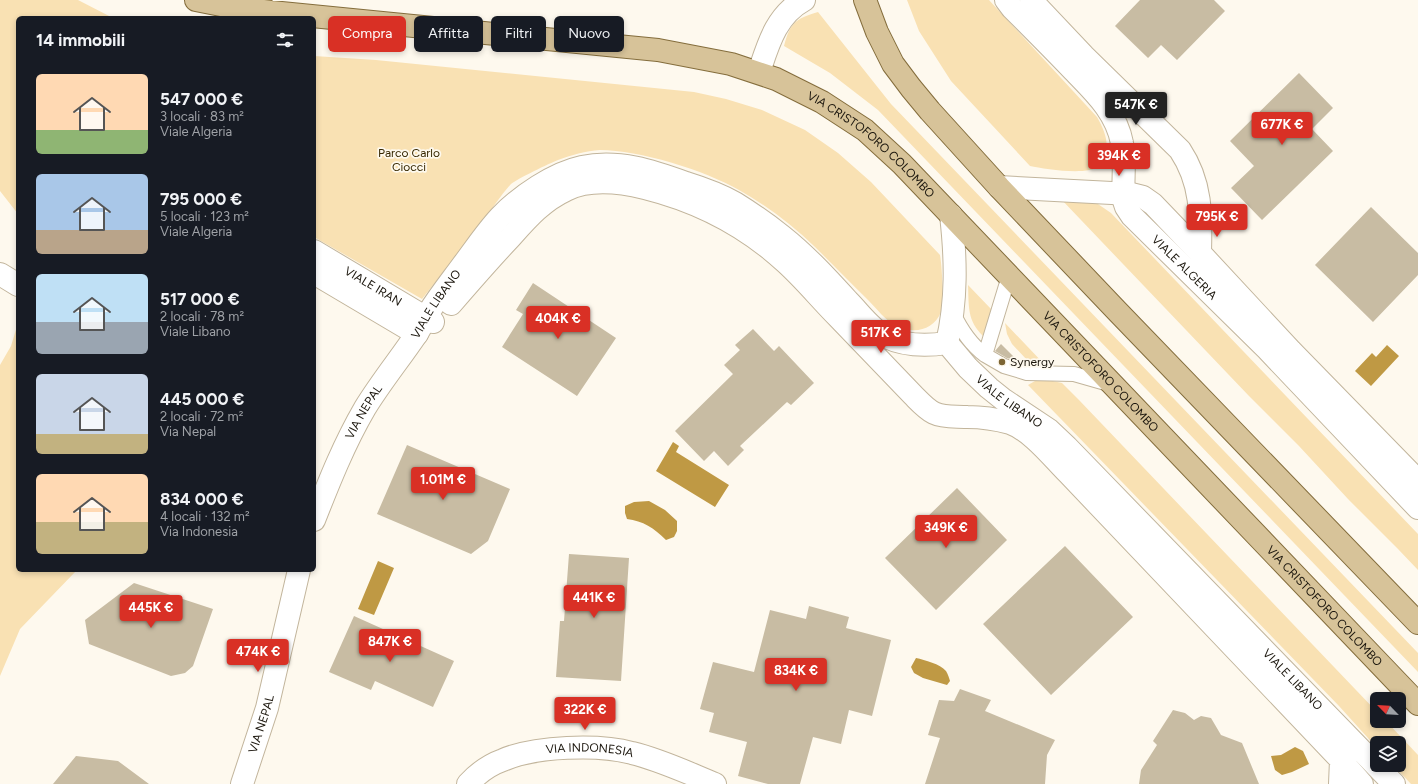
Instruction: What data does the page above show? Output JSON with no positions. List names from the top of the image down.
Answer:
{
  "streets": {
    "main road": ["VIA CRISTOFORO COLOMBO"],
    "street": [
      "VIALE ALGERIA",
      "VIALE IRAN",
      "VIALE LIBANO",
      "VIA NEPAL",
      "VIA INDONESIA"
    ]
  },
  "crossings": [
    ["VIALE IRAN", "VIALE LIBANO"],
    ["VIALE IRAN", "VIA NEPAL"],
    ["VIALE LIBANO", "VIA NEPAL"]
  ],
  "parks": ["Parco Carlo Ciocci"],
  "places": ["Synergy"],
  "north": "top left",
  "page": {
    "chip": [
      "Compra",
      "Affitta",
      "Filtri",
      "Nuovo"
    ],
    "heading": "14 immobili",
    "list": [
      {
        "name": "547 000 €",
        "note": "3 locali · 83 m² · Viale Algeria"
      },
      {
        "name": "795 000 €",
        "note": "5 locali · 123 m² · Viale Algeria"
      },
      {
        "name": "517 000 €",
        "note": "2 locali · 78 m² · Viale Libano"
      },
      {
        "name": "445 000 €",
        "note": "2 locali · 72 m² · Via Nepal"
      },
      {
        "name": "834 000 €",
        "note": "4 locali · 132 m² · Via Indonesia"
      }
    ],
    "price": [
      "547K €",
      "677K €",
      "394K €",
      "795K €",
      "404K €",
      "517K €",
      "1.01M €",
      "349K €",
      "441K €",
      "445K €",
      "847K €",
      "474K €",
      "834K €",
      "322K €"
    ]
  }
}
